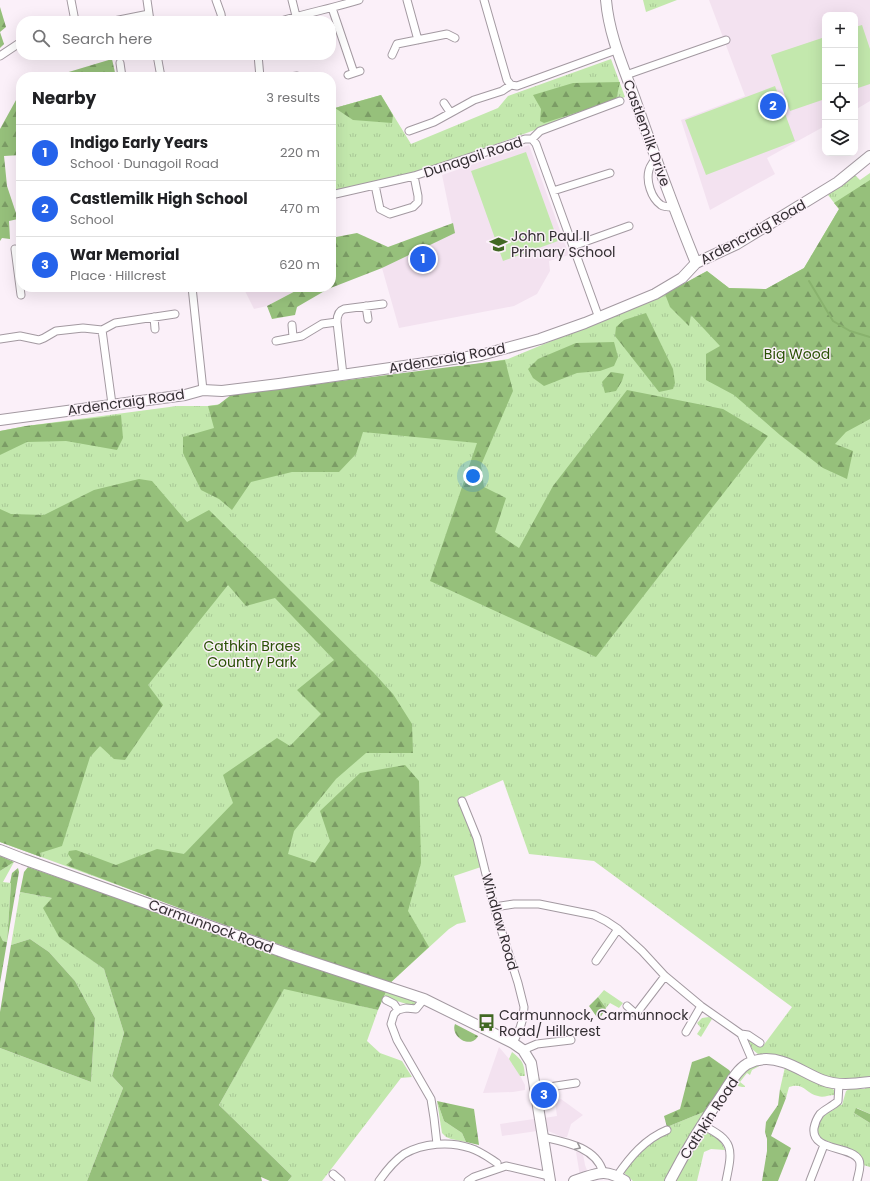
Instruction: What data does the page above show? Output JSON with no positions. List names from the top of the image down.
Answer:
{
  "streets": {
    "street": [
      "Castlemilk Drive",
      "Dunagoil Road",
      "Ardencraig Road",
      "Windlaw Road",
      "Carmunnock Road",
      "Cathkin Road"
    ]
  },
  "crossings": [
    ["Castlemilk Drive", "Ardencraig Road"],
    ["Windlaw Road", "Carmunnock Road"]
  ],
  "parks": ["Big Wood", "Cathkin Braes Country Park"],
  "places": {
    "school or university": ["John Paul II Primary School"],
    "bus stop": ["Carmunnock, Carmunnock Road/ Hillcrest"]
  },
  "page": {
    "map_buttons": ["+", "−"],
    "search": "Search here",
    "heading": ["Nearby", "3 results"],
    "pins": ["2", "1", "3"],
    "list": [
      {
        "mark": "1",
        "name": "Indigo Early Years",
        "note": "School · Dunagoil Road",
        "value": "220 m"
      },
      {
        "mark": "2",
        "name": "Castlemilk High School",
        "note": "School",
        "value": "470 m"
      },
      {
        "mark": "3",
        "name": "War Memorial",
        "note": "Place · Hillcrest",
        "value": "620 m"
      }
    ]
  }
}
